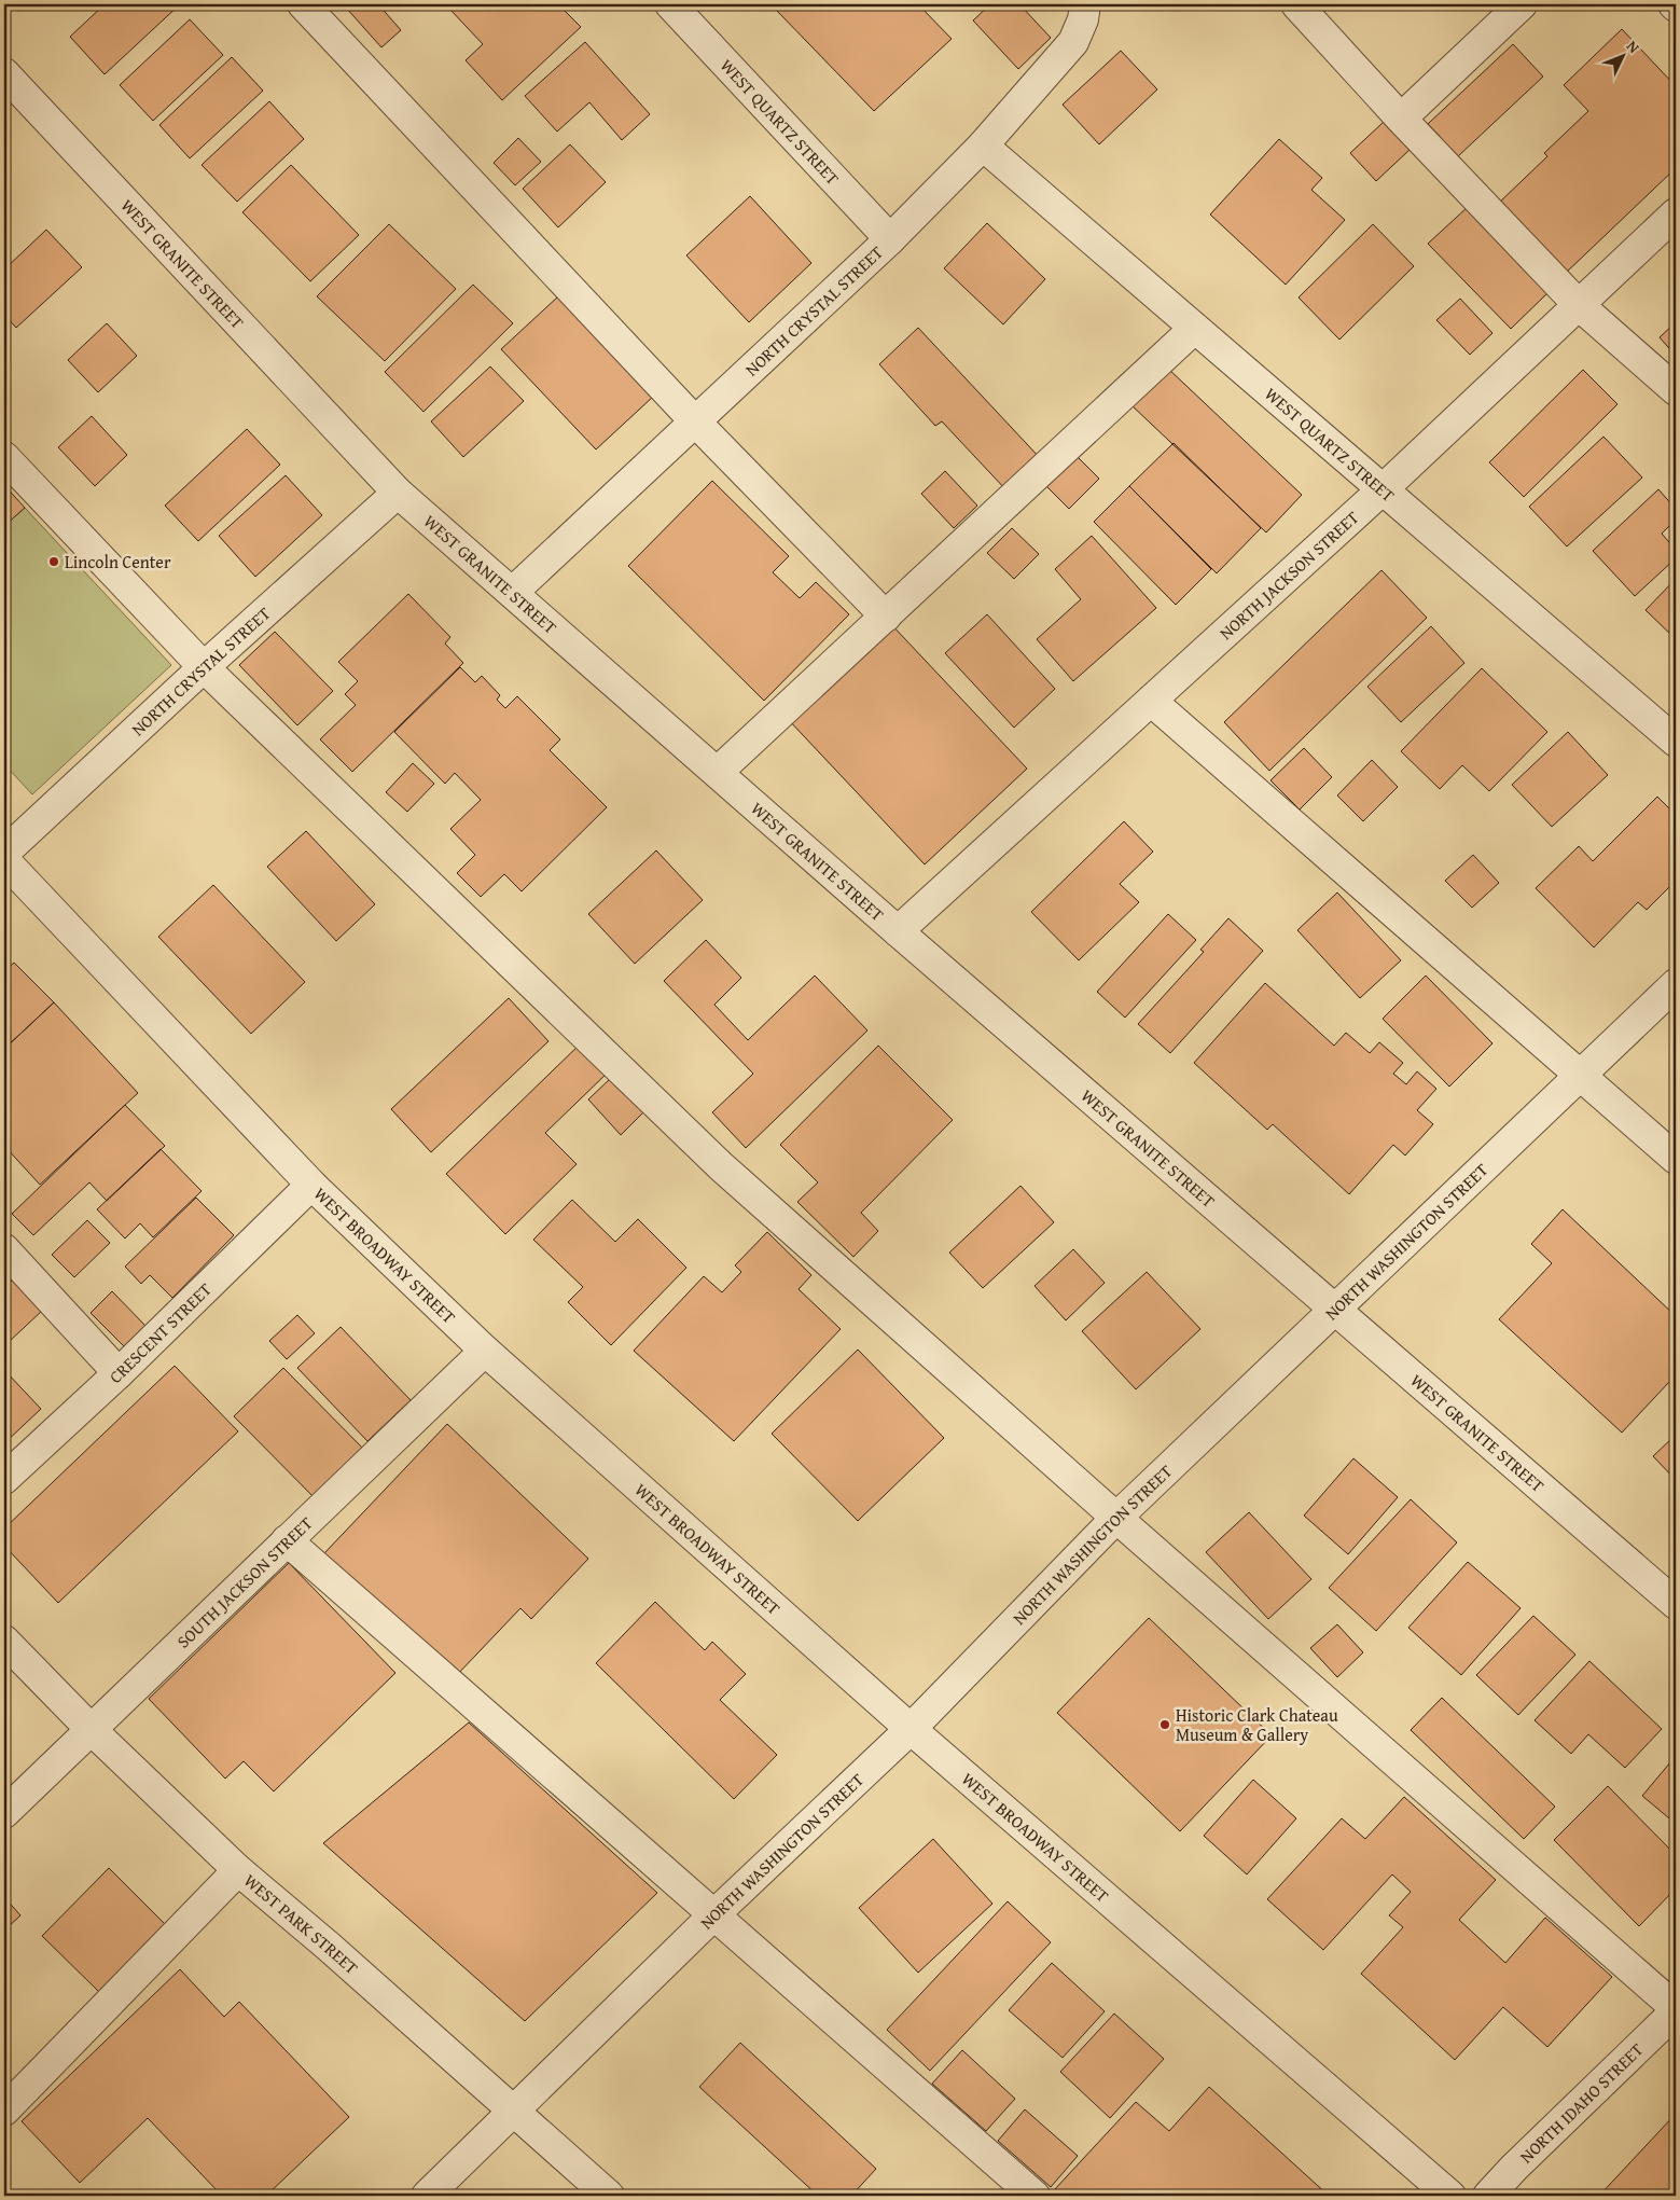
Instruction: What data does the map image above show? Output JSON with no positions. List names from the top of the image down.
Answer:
{
  "streets": {
    "street": [
      "WEST QUARTZ STREET",
      "WEST GRANITE STREET",
      "NORTH CRYSTAL STREET",
      "NORTH JACKSON STREET",
      "NORTH WASHINGTON STREET",
      "WEST BROADWAY STREET",
      "CRESCENT STREET",
      "SOUTH JACKSON STREET",
      "WEST PARK STREET",
      "NORTH IDAHO STREET"
    ]
  },
  "crossings": [
    ["WEST QUARTZ STREET", "NORTH CRYSTAL STREET"],
    ["WEST QUARTZ STREET", "NORTH JACKSON STREET"],
    ["WEST GRANITE STREET", "NORTH CRYSTAL STREET"],
    ["WEST GRANITE STREET", "NORTH JACKSON STREET"],
    ["WEST GRANITE STREET", "NORTH WASHINGTON STREET"],
    ["NORTH WASHINGTON STREET", "WEST BROADWAY STREET"],
    ["NORTH WASHINGTON STREET", "WEST PARK STREET"],
    ["WEST BROADWAY STREET", "CRESCENT STREET"],
    ["WEST BROADWAY STREET", "SOUTH JACKSON STREET"],
    ["SOUTH JACKSON STREET", "WEST PARK STREET"]
  ],
  "places": ["Lincoln Center", "Historic Clark Chateau Museum & Gallery"],
  "north": "top right"
}
